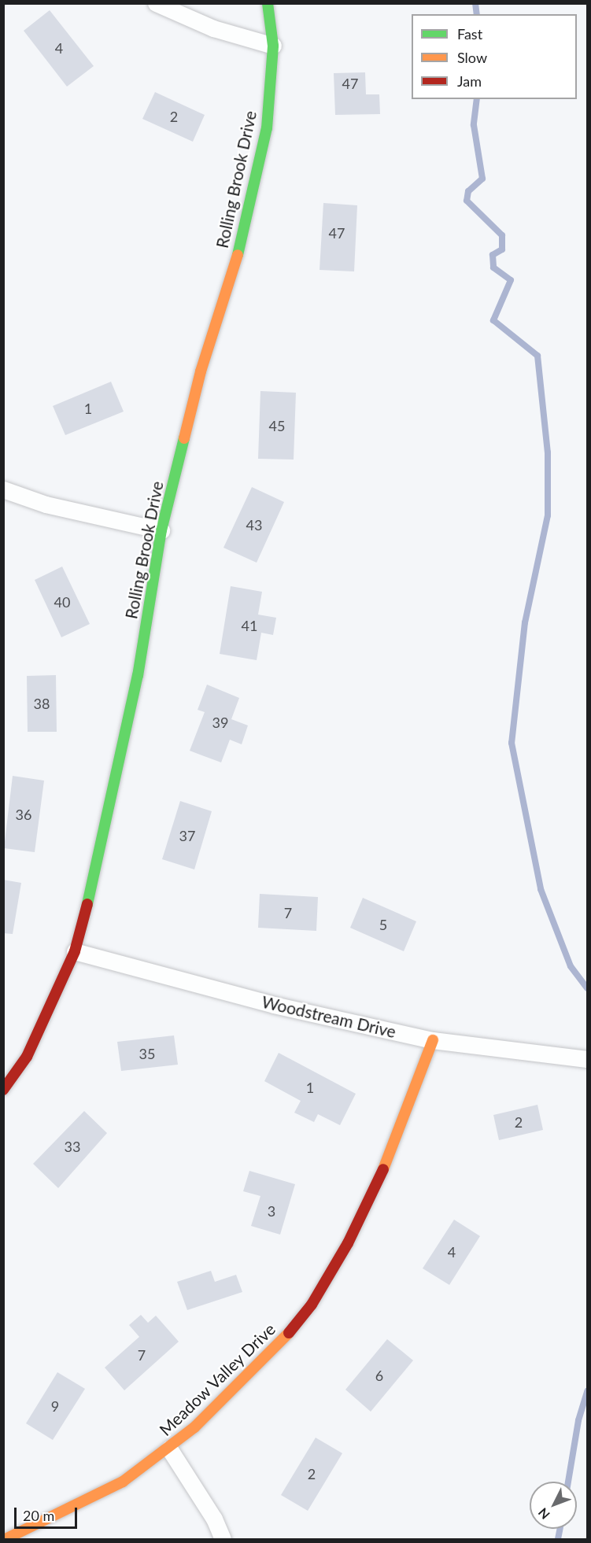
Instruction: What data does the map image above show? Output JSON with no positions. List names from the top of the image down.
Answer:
{
  "streets": {
    "street": ["Rolling Brook Drive", "Woodstream Drive", "Meadow Valley Drive"]
  },
  "crossings": [
    ["Rolling Brook Drive", "Woodstream Drive"],
    ["Woodstream Drive", "Meadow Valley Drive"]
  ],
  "house_numbers": [
    "4",
    "47",
    "2",
    "47",
    "1",
    "45",
    "43",
    "40",
    "41",
    "38",
    "39",
    "36",
    "37",
    "7",
    "5",
    "35",
    "1",
    "2",
    "33",
    "3",
    "4",
    "7",
    "6",
    "9",
    "2"
  ],
  "legend": ["Fast", "Slow", "Jam"],
  "scale_bar": "20 m",
  "north": "bottom left"
}
